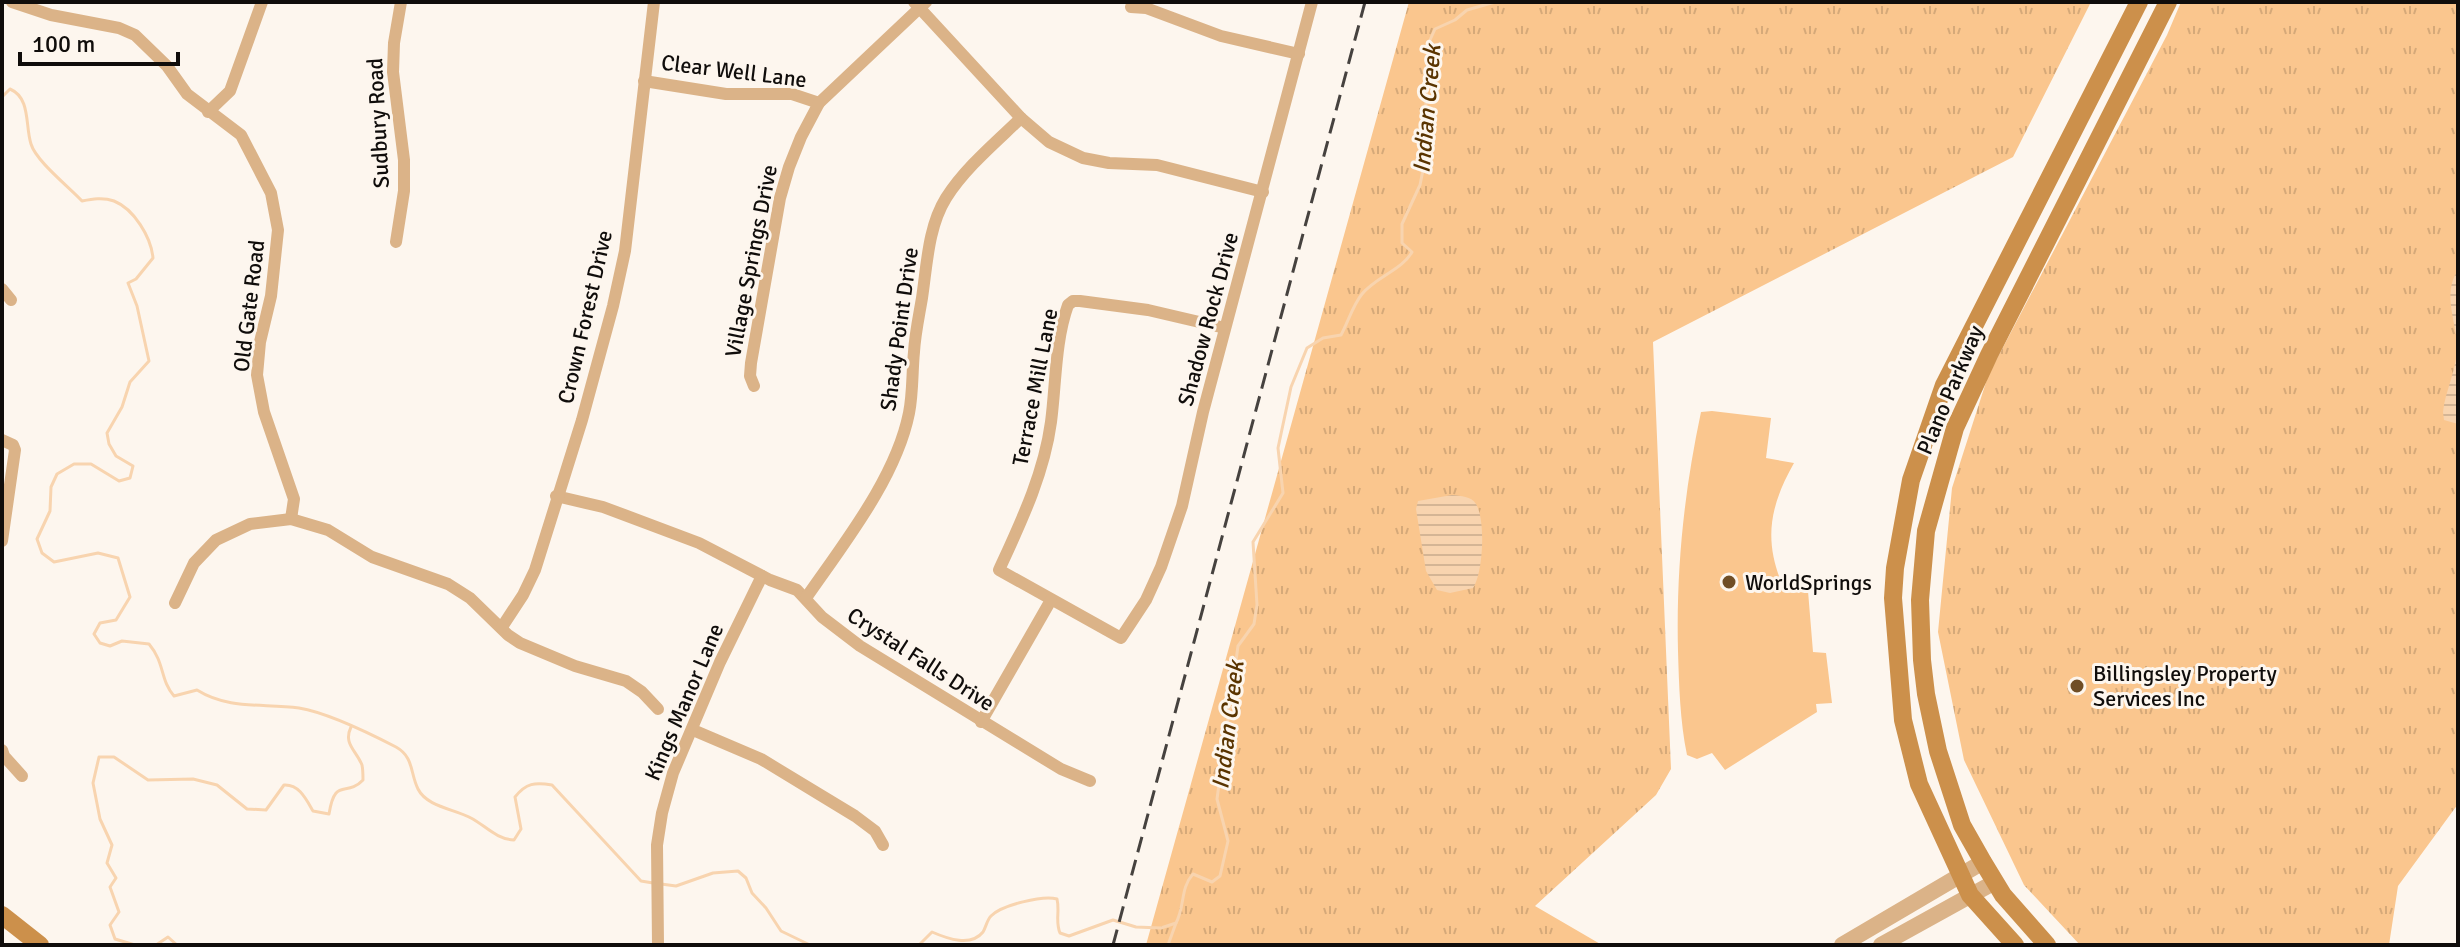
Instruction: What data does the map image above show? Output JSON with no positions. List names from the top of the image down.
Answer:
{
  "streets": {
    "main road": ["Plano Parkway"],
    "street": [
      "Clear Well Lane",
      "Sudbury Road",
      "Village Springs Drive",
      "Old Gate Road",
      "Crown Forest Drive",
      "Shadow Rock Drive",
      "Shady Point Drive",
      "Terrace Mill Lane",
      "Crystal Falls Drive",
      "Kings Manor Lane"
    ]
  },
  "crossings": [
    ["Clear Well Lane", "Village Springs Drive"],
    ["Clear Well Lane", "Crown Forest Drive"],
    ["Crown Forest Drive", "Crystal Falls Drive"],
    ["Shadow Rock Drive", "Terrace Mill Lane"],
    ["Shady Point Drive", "Crystal Falls Drive"],
    ["Crystal Falls Drive", "Kings Manor Lane"]
  ],
  "water": ["Indian Creek"],
  "places": ["WorldSprings", "Billingsley Property Services Inc"],
  "scale_bar": "100 m"
}
